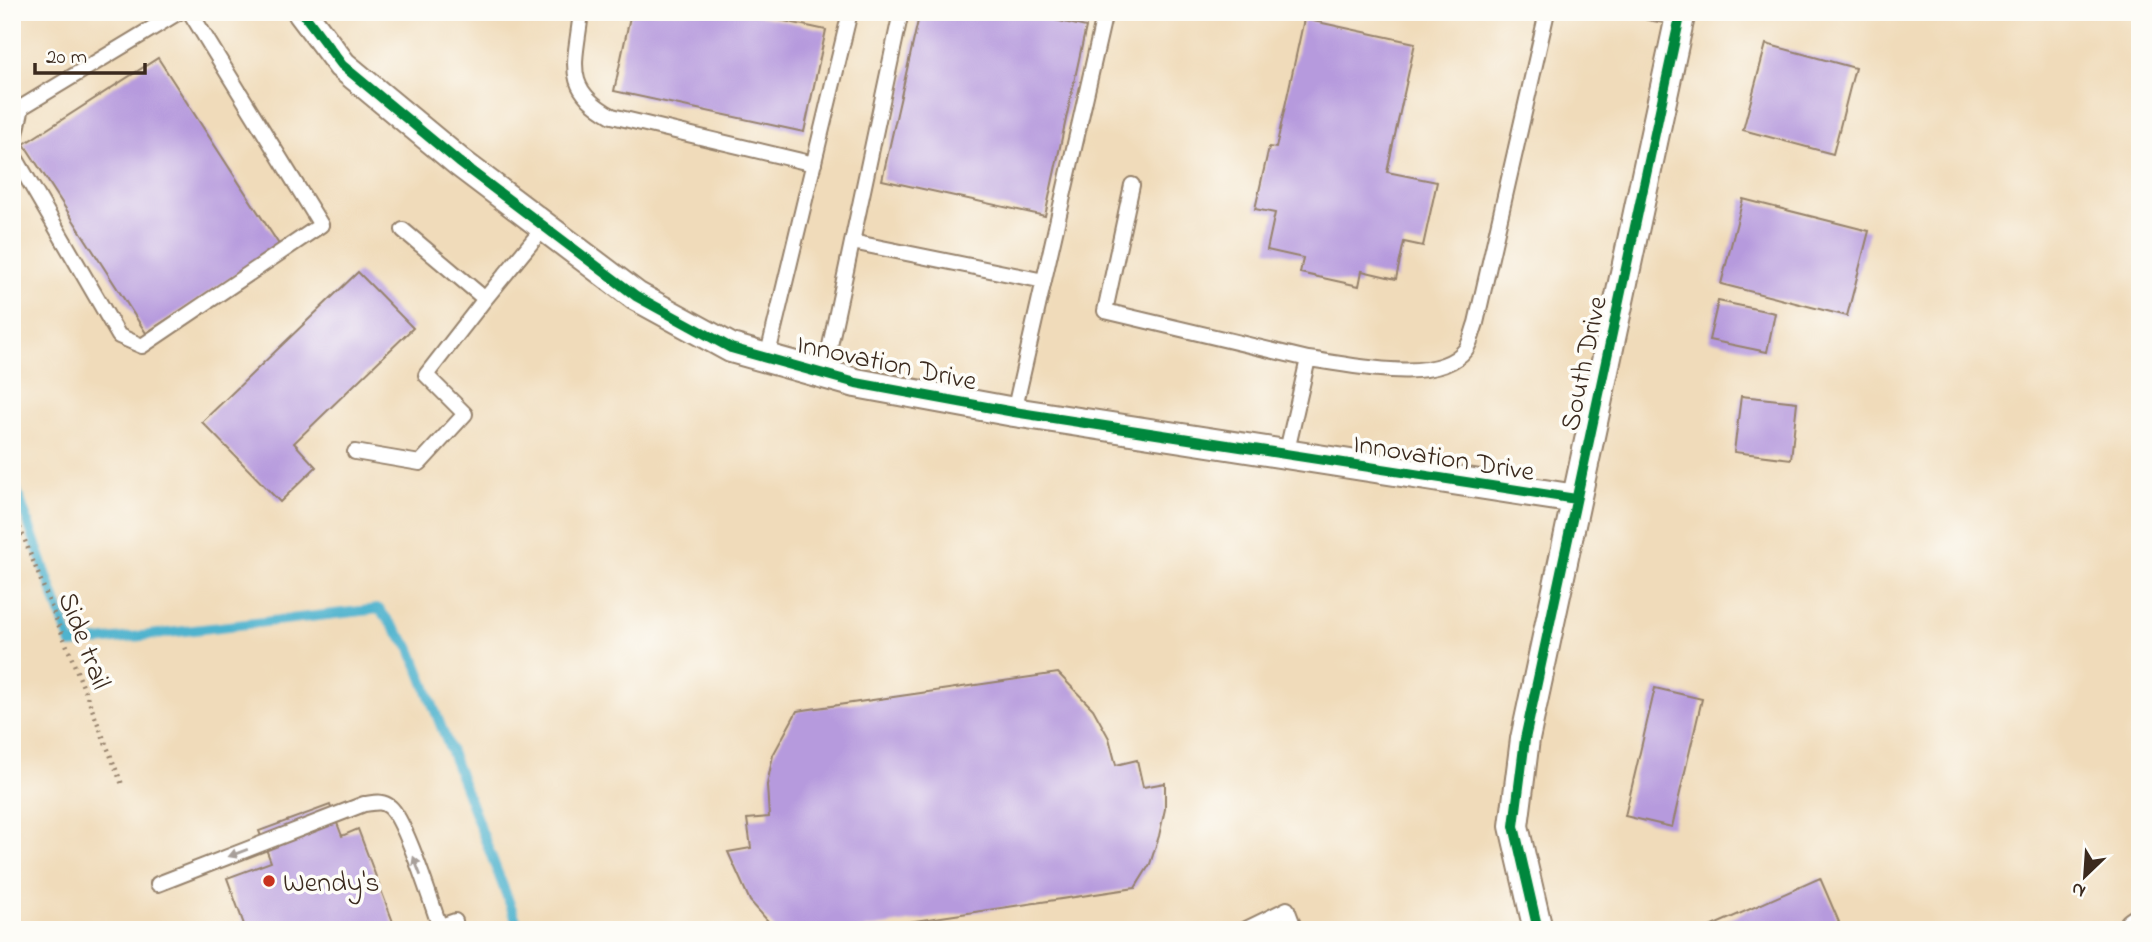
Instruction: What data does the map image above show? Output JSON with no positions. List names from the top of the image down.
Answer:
{
  "streets": {
    "street": ["Innovation Drive", "South Drive"],
    "path": ["Side trail"]
  },
  "crossings": [
    ["Innovation Drive", "South Drive"]
  ],
  "places": ["Wendy's"],
  "scale_bar": "20 m",
  "north": "bottom left"
}
